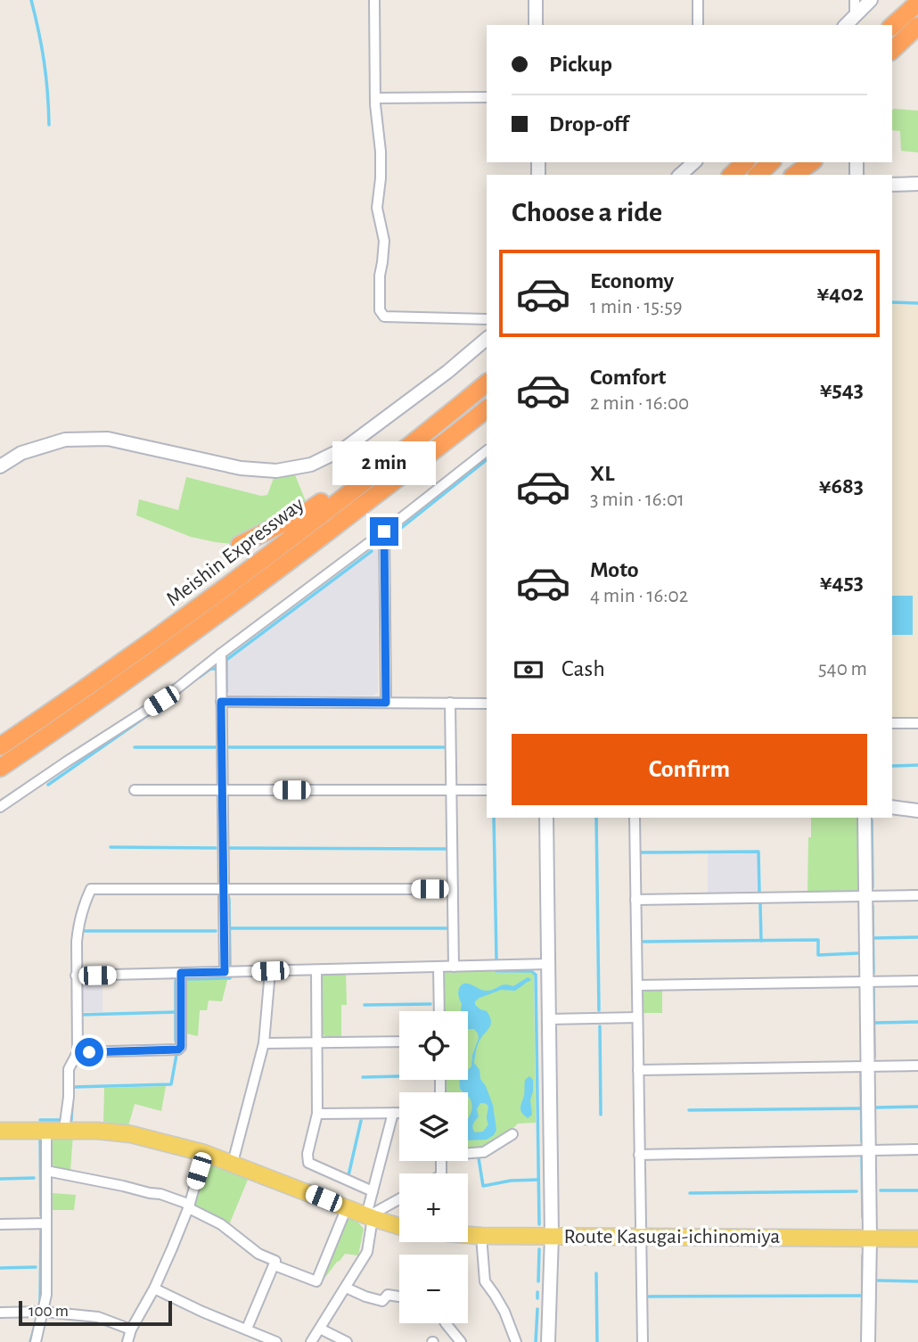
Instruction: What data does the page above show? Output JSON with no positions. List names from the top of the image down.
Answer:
{
  "streets": {
    "highway": ["Meishin Expressway"],
    "main road": ["Route Kasugai-ichinomiya"]
  },
  "scale_bar": "100 m",
  "page": {
    "banner": ["Pickup", "Drop-off"],
    "heading": "Choose a ride",
    "list": [
      {
        "name": "Economy",
        "note": "1 min · 15:59",
        "value": "¥402"
      },
      {
        "name": "Comfort",
        "note": "2 min · 16:00",
        "value": "¥543"
      },
      {
        "name": "XL",
        "note": "3 min · 16:01",
        "value": "¥683"
      },
      {
        "name": "Moto",
        "note": "4 min · 16:02",
        "value": "¥453"
      }
    ],
    "bubble": "2 min",
    "pay": ["Cash", "540 m"],
    "buttons": "Confirm",
    "map_buttons": ["+", "−"],
    "scale": "100 m"
  }
}
